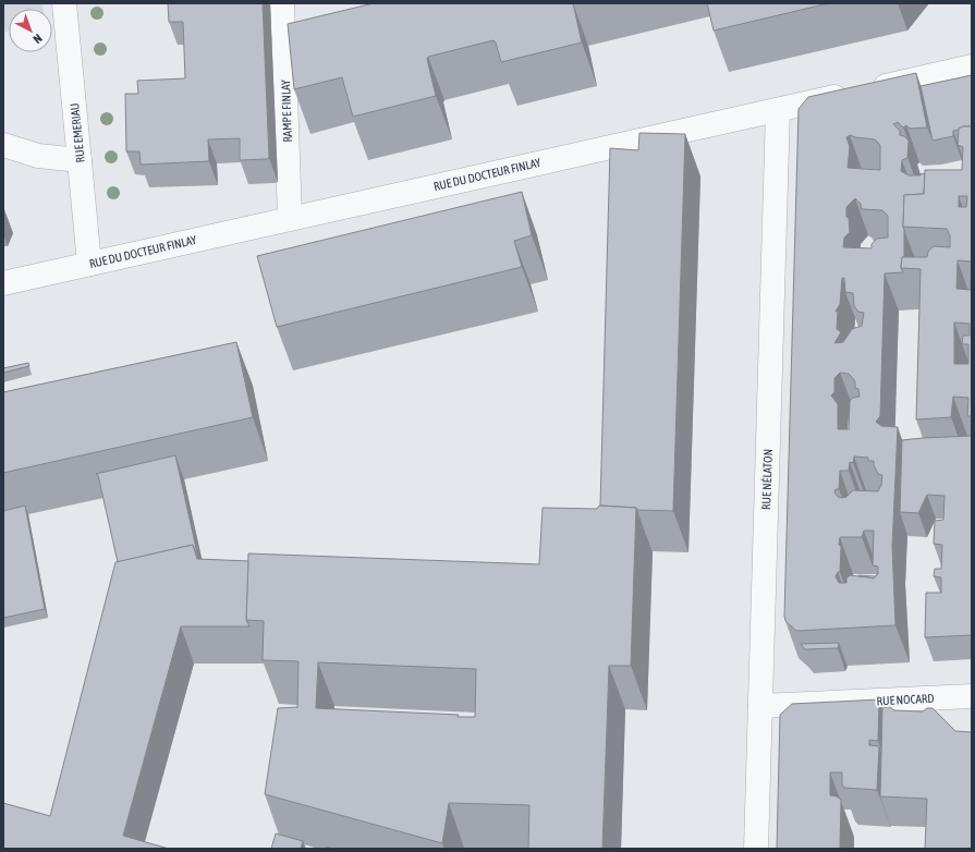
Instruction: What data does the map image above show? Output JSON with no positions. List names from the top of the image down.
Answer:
{
  "streets": {
    "street": [
      "RAMPE FINLAY",
      "RUE EMERIAU",
      "RUE DU DOCTEUR FINLAY",
      "RUE NÉLATON",
      "RUE NOCARD"
    ]
  },
  "crossings": [
    ["RAMPE FINLAY", "RUE DU DOCTEUR FINLAY"],
    ["RUE EMERIAU", "RUE DU DOCTEUR FINLAY"],
    ["RUE DU DOCTEUR FINLAY", "RUE NÉLATON"],
    ["RUE NÉLATON", "RUE NOCARD"]
  ],
  "north": "bottom right"
}
